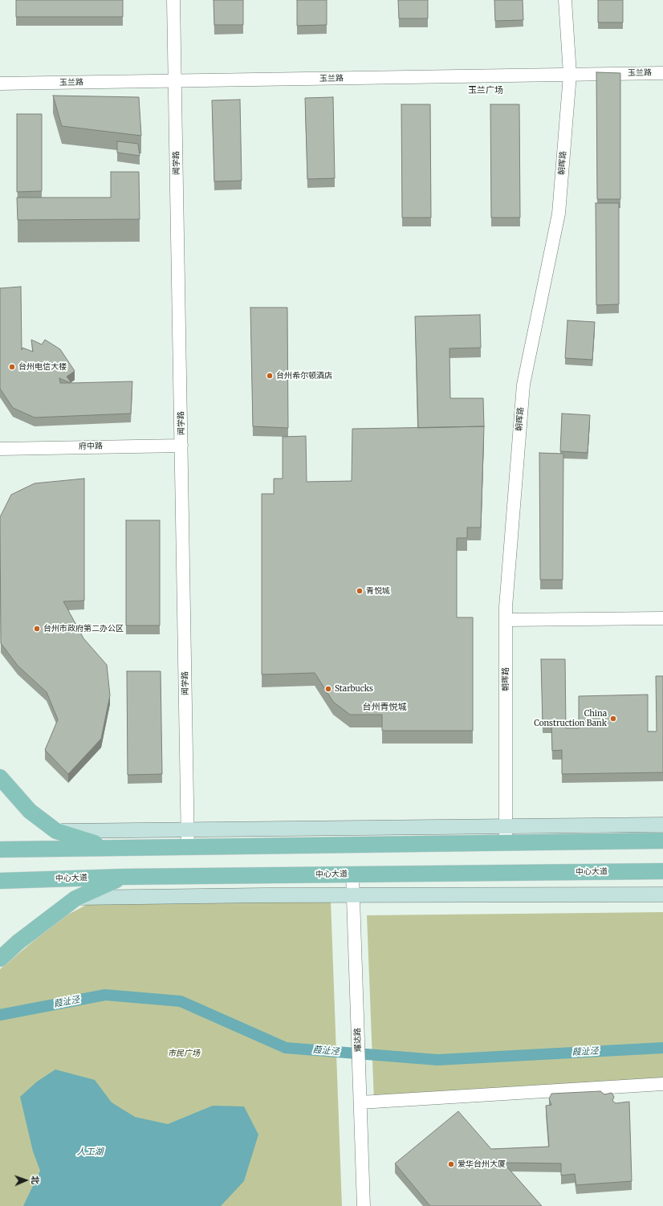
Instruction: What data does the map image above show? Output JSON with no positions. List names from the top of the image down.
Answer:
{
  "streets": {
    "main road": ["中心大道"],
    "street": [
      "玉兰路",
      "闻学路",
      "朝晖路",
      "府中路",
      "耀达路"
    ]
  },
  "crossings": [
    ["玉兰路", "闻学路"],
    ["玉兰路", "朝晖路"],
    ["闻学路", "府中路"],
    ["中心大道", "耀达路"]
  ],
  "districts": ["玉兰广场", "台州青悦城"],
  "water": ["葭沚泾", "人工湖"],
  "parks": ["市民广场"],
  "places": [
    "台州电信大楼",
    "台州希尔顿酒店",
    "青悦城",
    "台州市政府第二办公区",
    "Starbucks",
    "China Construction Bank",
    "爱华台州大厦"
  ],
  "north": "right"
}
